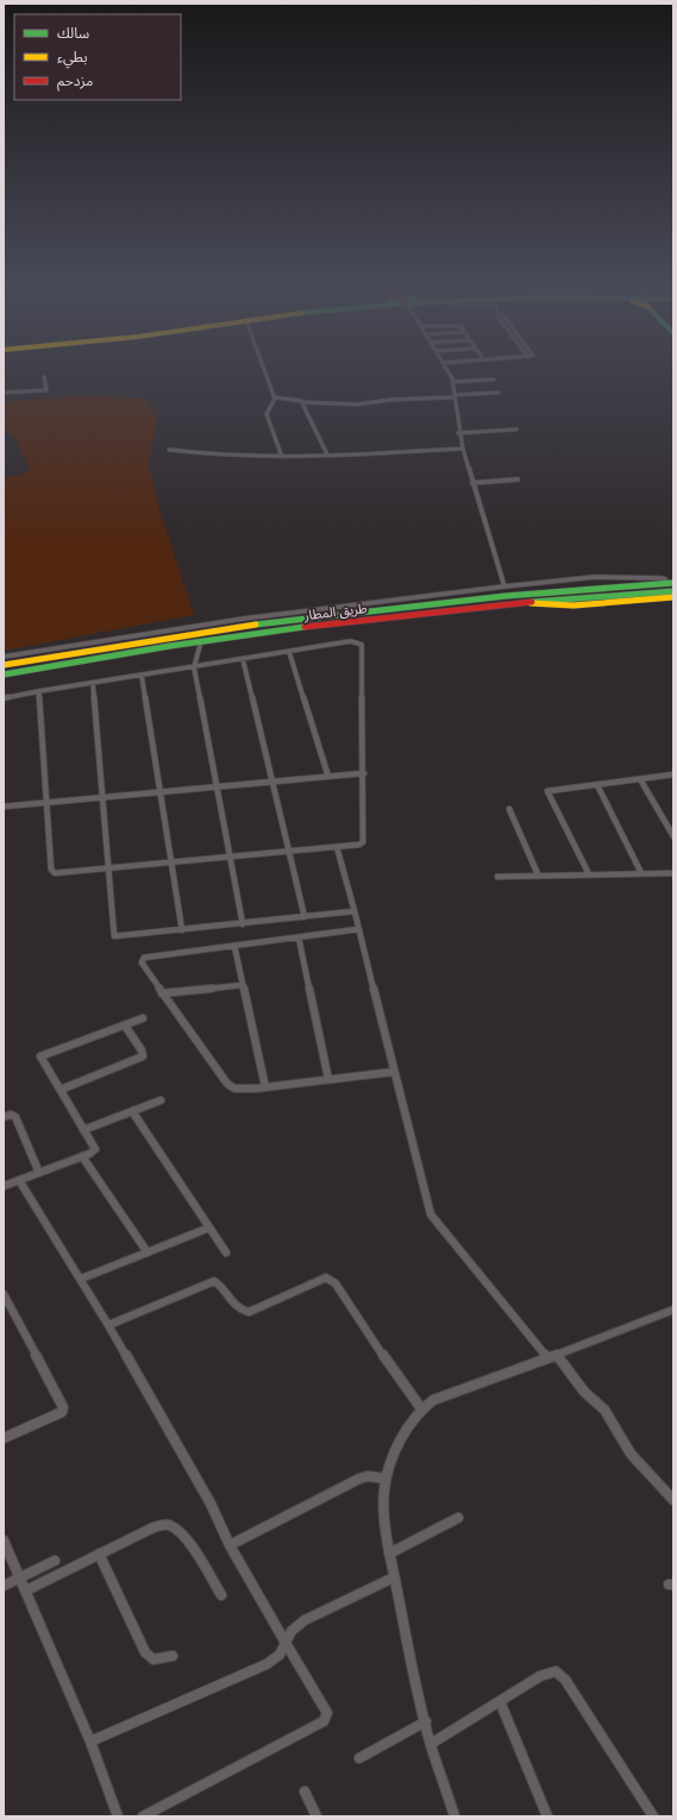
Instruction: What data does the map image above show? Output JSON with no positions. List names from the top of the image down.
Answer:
{
  "streets": {
    "main road": ["طريق المطار"]
  },
  "legend": ["سالك", "بطيء", "مزدحم"]
}
